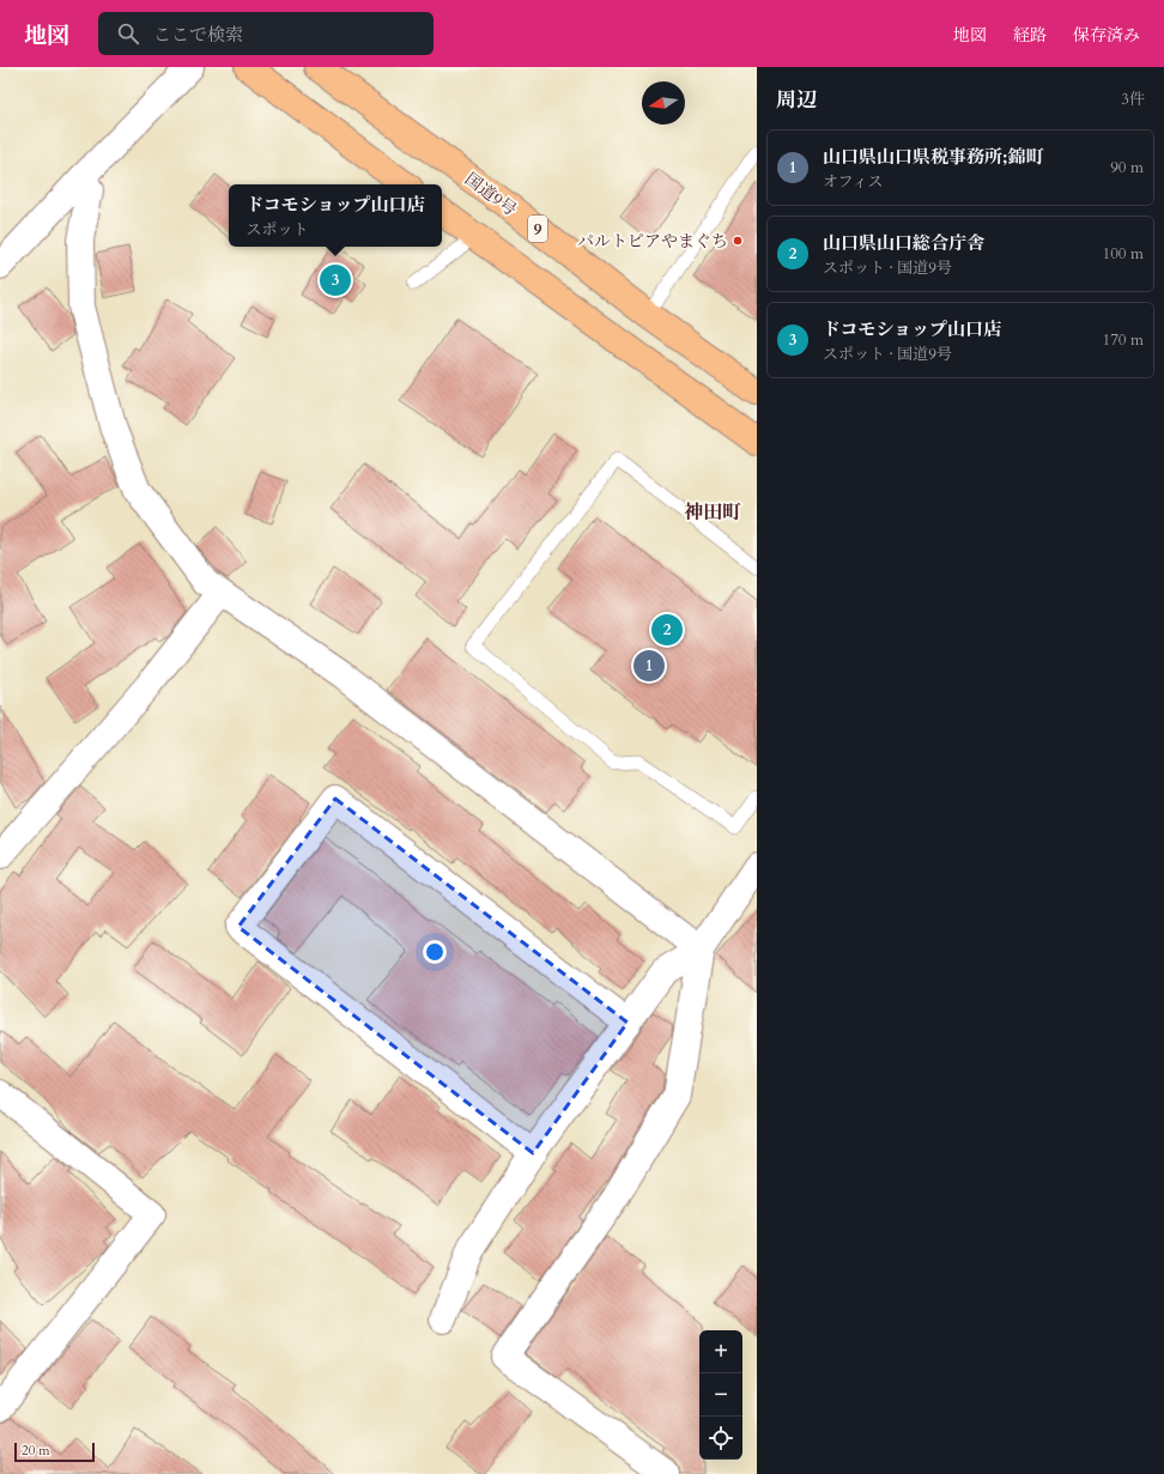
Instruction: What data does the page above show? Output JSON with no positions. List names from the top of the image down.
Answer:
{
  "streets": {
    "highway": ["国道9号", "9"]
  },
  "districts": ["神田町"],
  "places": ["パルトピアやまぐち"],
  "scale_bar": "20 m",
  "north": "left",
  "page": {
    "header": "地図",
    "search": "ここで検索",
    "nav": ["地図", "経路", "保存済み"],
    "heading": ["周辺", "3件"],
    "list": [
      {
        "mark": "1",
        "name": "山口県山口県税事務所;錦町",
        "note": "オフィス",
        "value": "90 m"
      },
      {
        "mark": "2",
        "name": "山口県山口総合庁舎",
        "note": "スポット · 国道9号",
        "value": "100 m"
      },
      {
        "mark": "3",
        "name": "ドコモショップ山口店",
        "note": "スポット · 国道9号",
        "value": "170 m"
      }
    ],
    "popup": ["ドコモショップ山口店", "スポット"],
    "pins": ["3", "2", "1"],
    "map_buttons": ["+", "−"],
    "scale": "20 m"
  }
}
